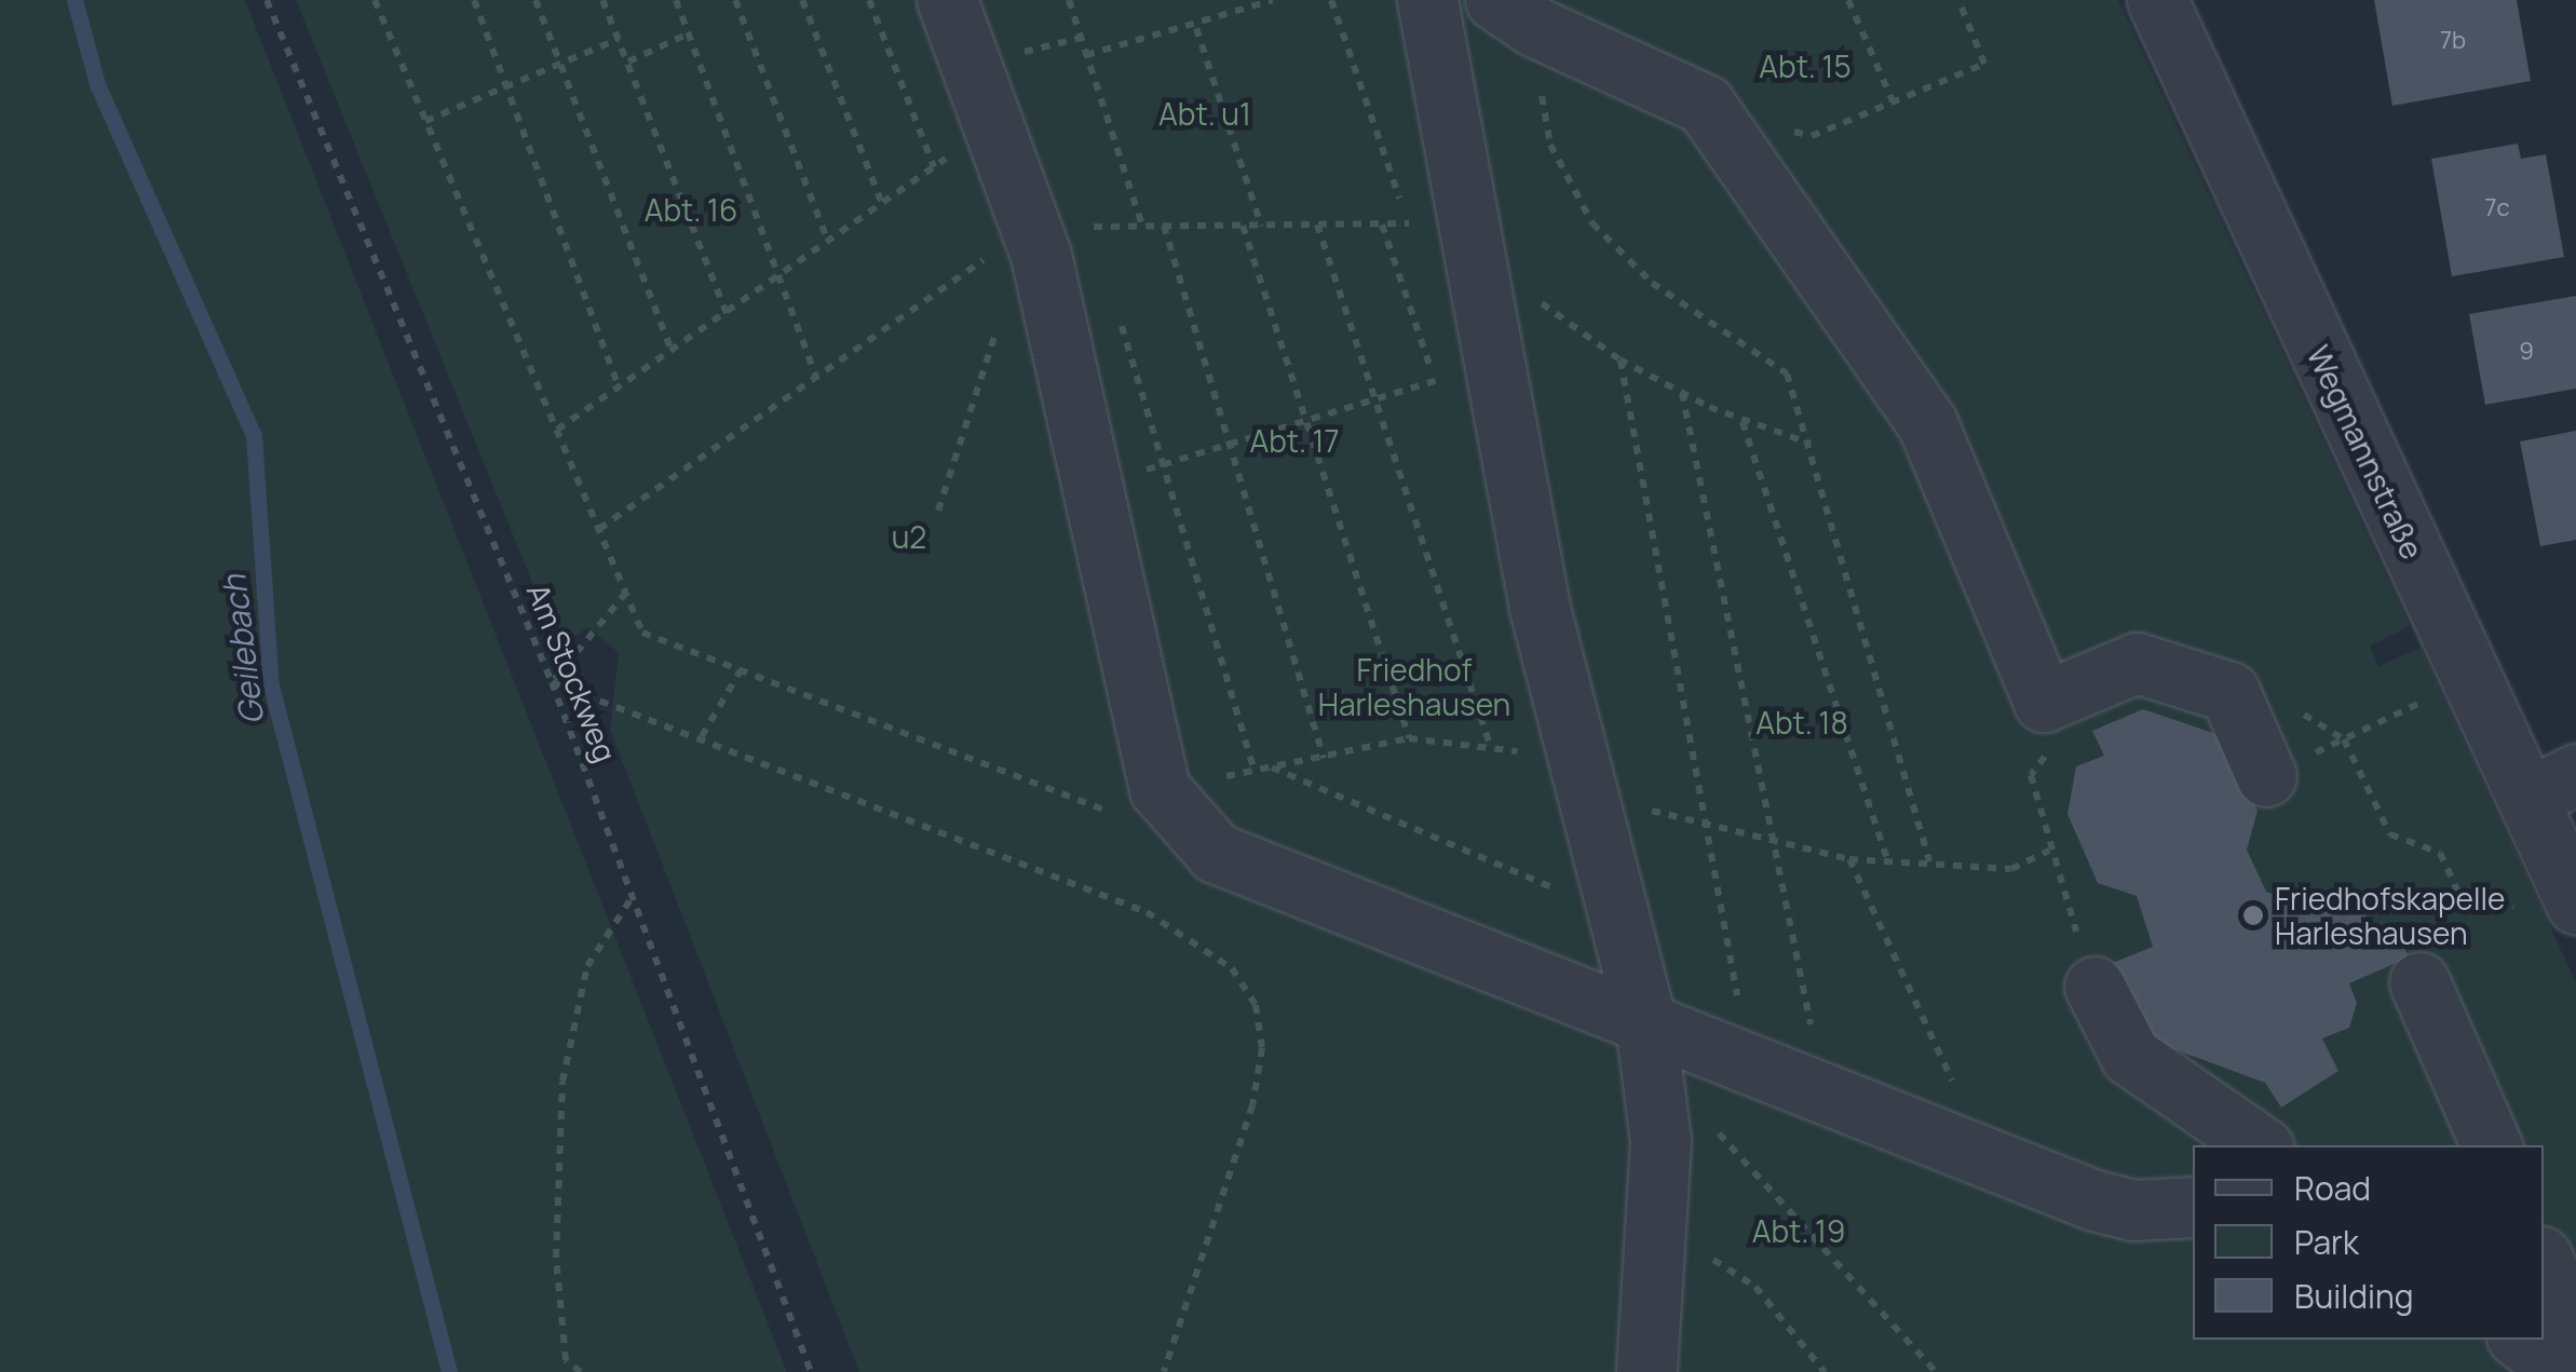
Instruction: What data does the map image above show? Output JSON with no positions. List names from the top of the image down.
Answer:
{
  "streets": {
    "street": ["Wegmannstraße"],
    "path": ["Am Stockweg"]
  },
  "water": ["Geilebach"],
  "parks": [
    "Abt. 15",
    "Abt. u1",
    "Abt. 16",
    "Abt. 17",
    "u2",
    "Friedhof Harleshausen",
    "Abt. 18",
    "Abt. 19"
  ],
  "places": ["Friedhofskapelle Harleshausen"],
  "house_numbers": ["7b", "7c", "9"],
  "legend": ["Road", "Park", "Building"]
}
